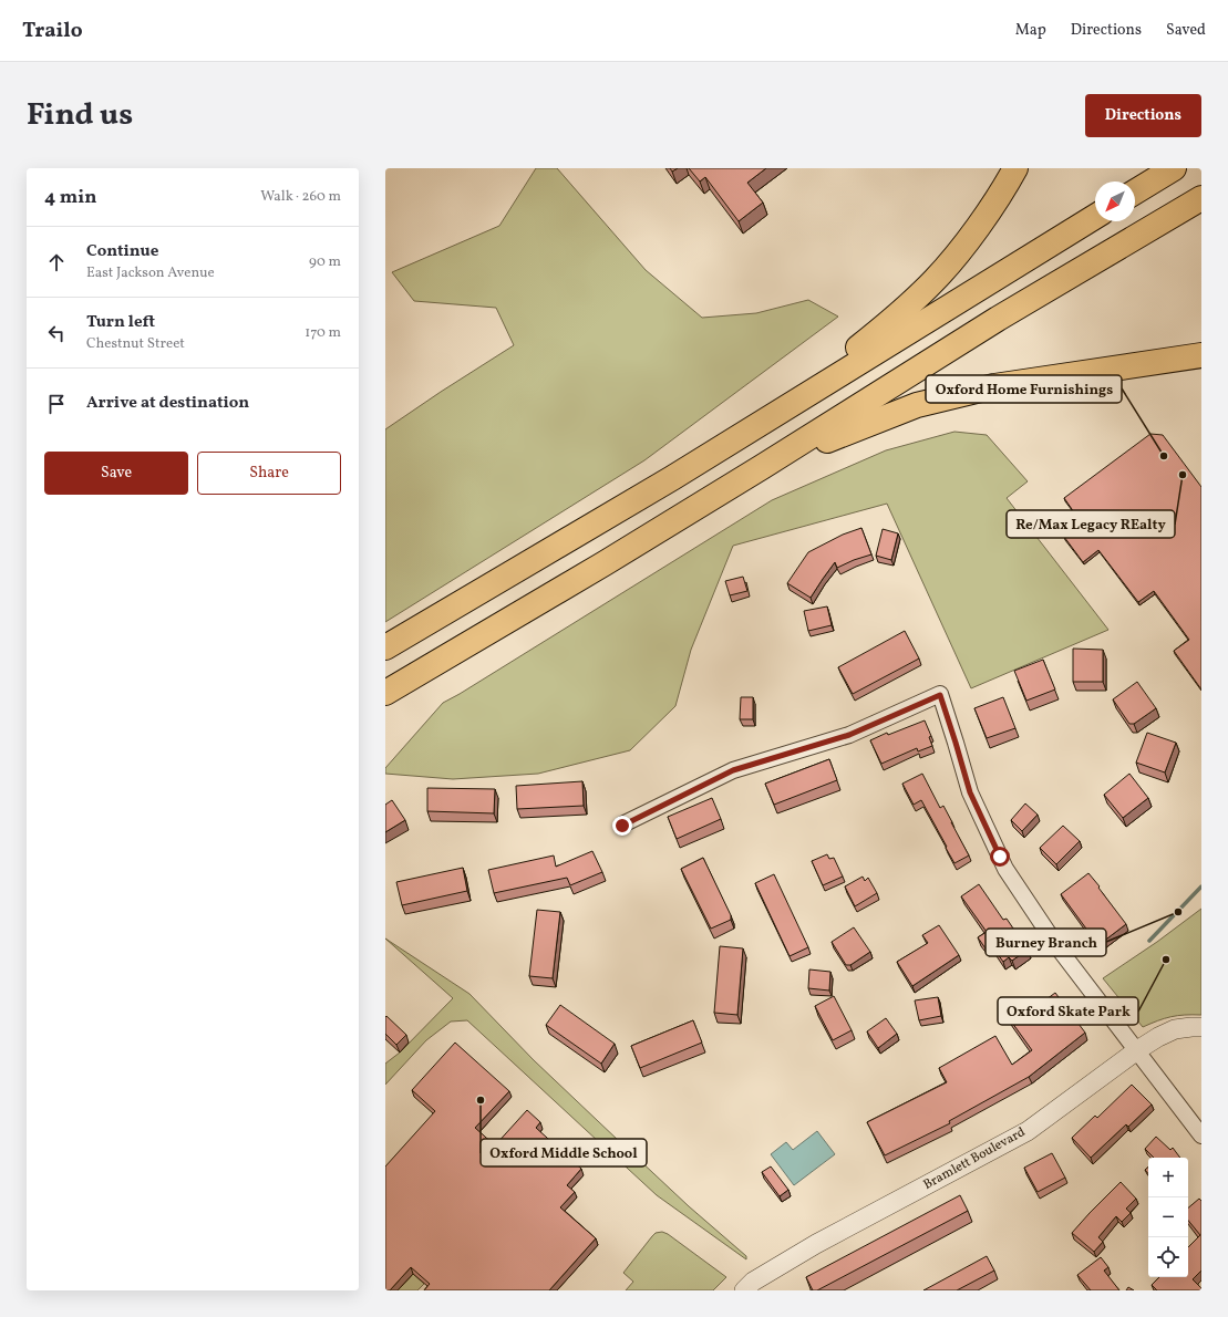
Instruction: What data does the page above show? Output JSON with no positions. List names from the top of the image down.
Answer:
{
  "streets": {
    "street": ["Bramlett Boulevard"]
  },
  "places": [
    "Oxford Home Furnishings",
    "Re/Max Legacy REalty",
    "Burney Branch",
    "Oxford Skate Park",
    "Oxford Middle School"
  ],
  "north": "bottom left",
  "page": {
    "header": "Trailo",
    "nav": ["Map", "Directions", "Saved"],
    "title": "Find us",
    "buttons": [
      "Directions",
      ["Save", "Share"]
    ],
    "heading": ["4 min", "Walk · 260 m"],
    "list": [
      ["Continue", "East Jackson Avenue", "90 m"],
      ["Turn left", "Chestnut Street", "170 m"],
      "Arrive at destination"
    ],
    "map_buttons": ["+", "−"]
  }
}
